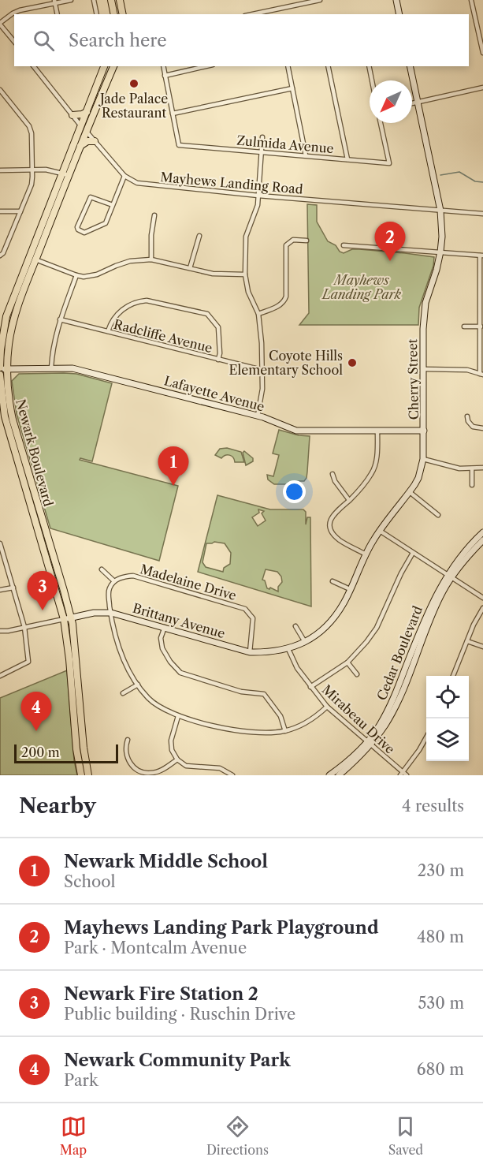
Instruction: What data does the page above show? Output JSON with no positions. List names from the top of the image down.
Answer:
{
  "streets": {
    "main road": ["Newark Boulevard"],
    "street": [
      "Zulmida Avenue",
      "Mayhews Landing Road",
      "Radcliffe Avenue",
      "Cherry Street",
      "Lafayette Avenue",
      "Madelaine Drive",
      "Brittany Avenue",
      "Cedar Boulevard",
      "Mirabeau Drive"
    ]
  },
  "crossings": [
    ["Mayhews Landing Road", "Cherry Street"],
    ["Mayhews Landing Road", "Newark Boulevard"],
    ["Cherry Street", "Lafayette Avenue"],
    ["Cherry Street", "Brittany Avenue"],
    ["Cherry Street", "Mirabeau Drive"],
    ["Lafayette Avenue", "Newark Boulevard"],
    ["Newark Boulevard", "Brittany Avenue"],
    ["Madelaine Drive", "Brittany Avenue"],
    ["Brittany Avenue", "Mirabeau Drive"],
    ["Cedar Boulevard", "Mirabeau Drive"]
  ],
  "parks": ["Mayhews Landing Park"],
  "places": ["Jade Palace Restaurant", "Coyote Hills Elementary School"],
  "scale_bar": "200 m",
  "north": "bottom left",
  "page": {
    "search": "Search here",
    "pins": [
      "2",
      "1",
      "3",
      "4"
    ],
    "scale": "200 m",
    "heading": ["Nearby", "4 results"],
    "list": [
      {
        "mark": "1",
        "name": "Newark Middle School",
        "note": "School",
        "value": "230 m"
      },
      {
        "mark": "2",
        "name": "Mayhews Landing Park Playground",
        "note": "Park · Montcalm Avenue",
        "value": "480 m"
      },
      {
        "mark": "3",
        "name": "Newark Fire Station 2",
        "note": "Public building · Ruschin Drive",
        "value": "530 m"
      },
      {
        "mark": "4",
        "name": "Newark Community Park",
        "note": "Park",
        "value": "680 m"
      }
    ],
    "nav": ["Map", "Directions", "Saved"]
  }
}
